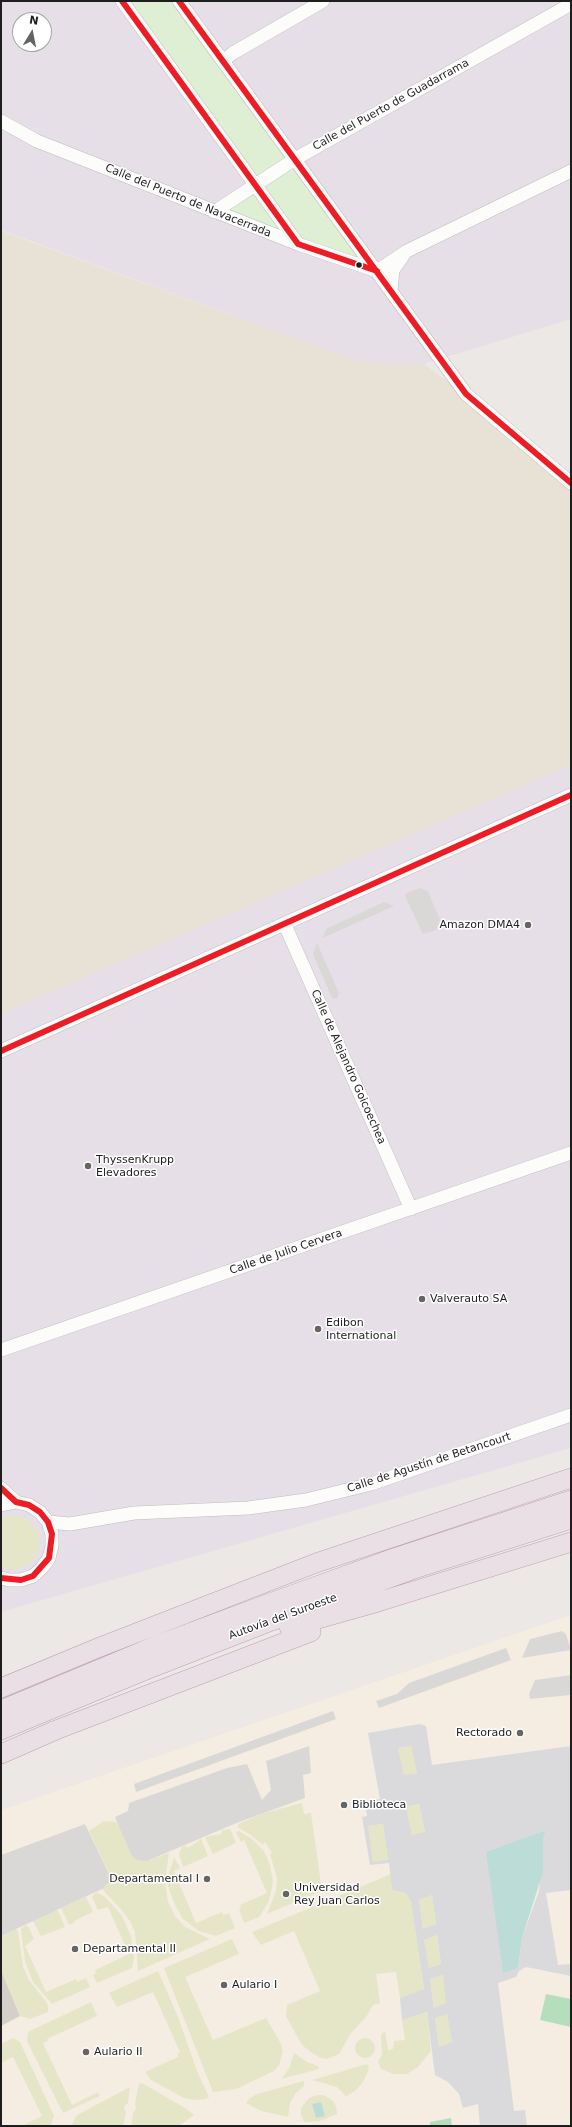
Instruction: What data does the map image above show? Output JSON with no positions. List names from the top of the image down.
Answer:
{
  "streets": {
    "highway": ["Autovía del Suroeste"],
    "street": [
      "Calle del Puerto de Guadarrama",
      "Calle del Puerto de Navacerrada",
      "Calle de Alejandro Goicoechea",
      "Calle de Julio Cervera",
      "Calle de Agustín de Betancourt"
    ]
  },
  "crossings": [
    ["Calle del Puerto de Guadarrama", "Calle del Puerto de Navacerrada"],
    ["Calle de Alejandro Goicoechea", "Calle de Julio Cervera"]
  ],
  "places": [
    "Amazon DMA4",
    "ThyssenKrupp Elevadores",
    "Valverauto SA",
    "Edibon International",
    "Rectorado",
    "Biblioteca",
    "Departamental I",
    "Universidad Rey Juan Carlos",
    "Departamental II",
    "Aulario I",
    "Aulario II"
  ],
  "north": "top"
}
